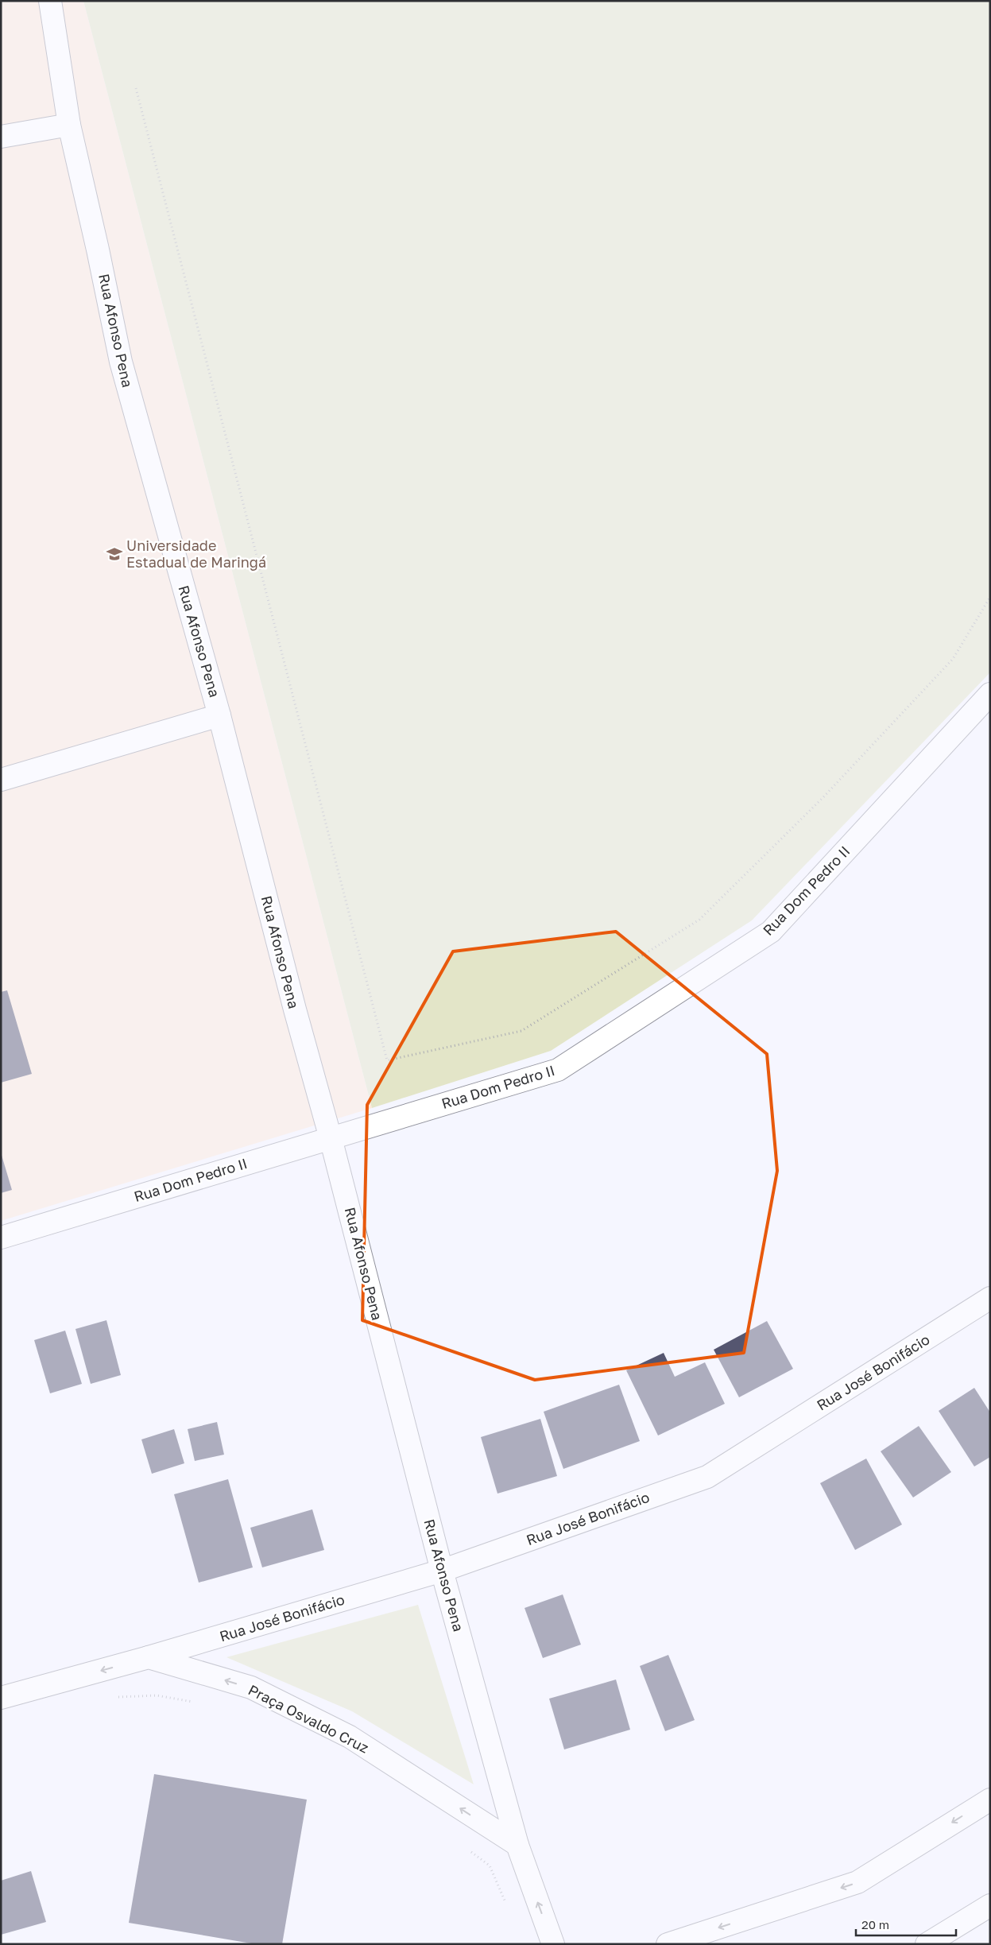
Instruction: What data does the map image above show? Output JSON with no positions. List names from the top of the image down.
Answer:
{
  "streets": {
    "street": [
      "Rua Afonso Pena",
      "Rua Dom Pedro II",
      "Rua José Bonifácio",
      "Praça Osvaldo Cruz"
    ]
  },
  "crossings": [
    ["Rua Afonso Pena", "Rua Dom Pedro II"],
    ["Rua Afonso Pena", "Rua José Bonifácio"],
    ["Rua Afonso Pena", "Praça Osvaldo Cruz"],
    ["Rua José Bonifácio", "Praça Osvaldo Cruz"]
  ],
  "one_way": ["Praça Osvaldo Cruz"],
  "places": {
    "school or university": ["Universidade Estadual de Maringá"]
  },
  "scale_bar": "20 m"
}
